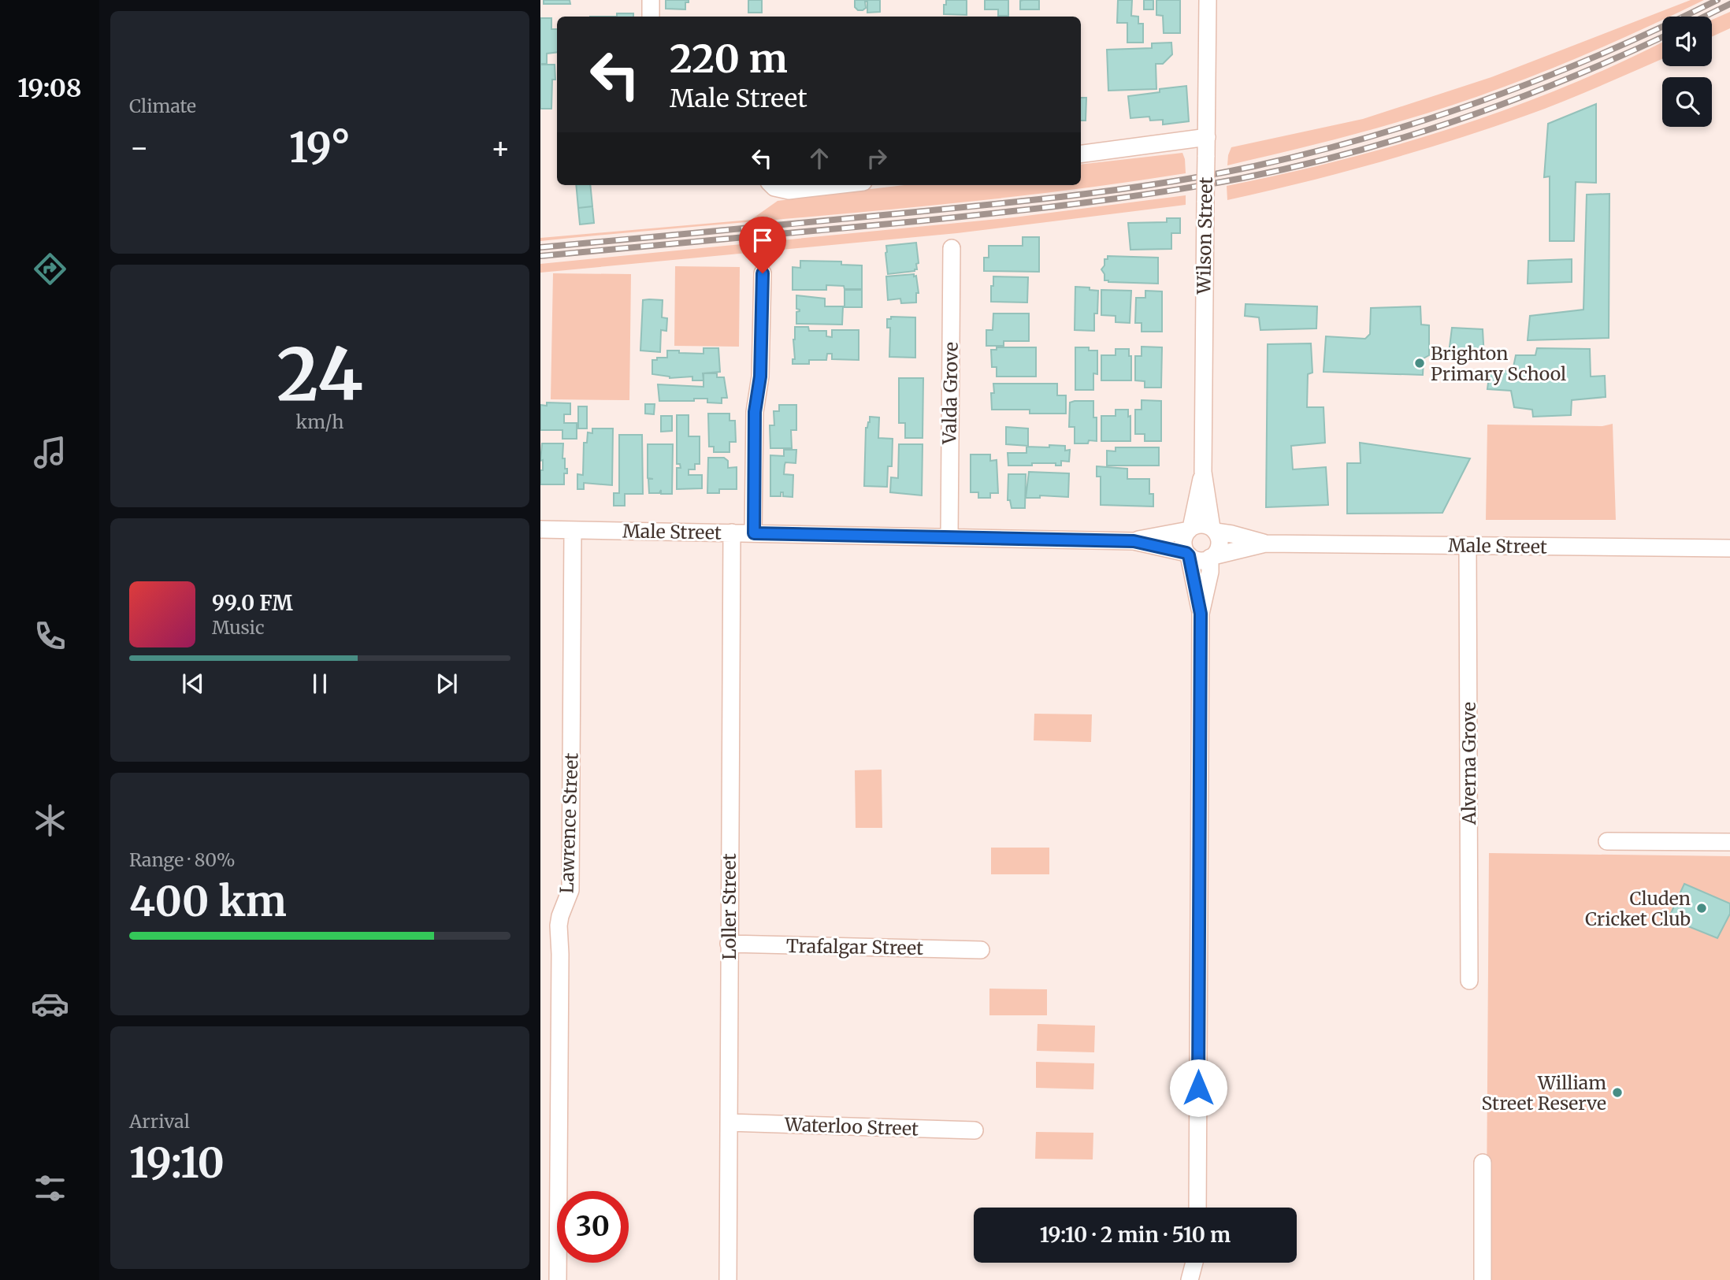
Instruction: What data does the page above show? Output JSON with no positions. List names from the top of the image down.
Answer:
{
  "streets": {
    "street": [
      "Wilson Street",
      "Valda Grove",
      "Male Street",
      "Alverna Grove",
      "Lawrence Street",
      "Loller Street",
      "Trafalgar Street",
      "Waterloo Street"
    ]
  },
  "crossings": [
    ["Wilson Street", "Male Street"],
    ["Valda Grove", "Male Street"],
    ["Male Street", "Alverna Grove"],
    ["Male Street", "Lawrence Street"],
    ["Male Street", "Loller Street"],
    ["Loller Street", "Trafalgar Street"],
    ["Loller Street", "Waterloo Street"]
  ],
  "places": ["Brighton Primary School", "Cluden Cricket Club", "William Street Reserve"],
  "page": {
    "tabs": "19:08",
    "tile": [
      "Climate",
      ["24", "km/h"],
      ["Range · 80%", "400 km"],
      ["Arrival", "19:10"]
    ],
    "turn": ["220 m", "Male Street"],
    "heat": ["−", "19°", "+"],
    "song": ["99.0 FM", "Music"],
    "limit": "30",
    "trip": "19:10 · 2 min · 510 m"
  }
}
